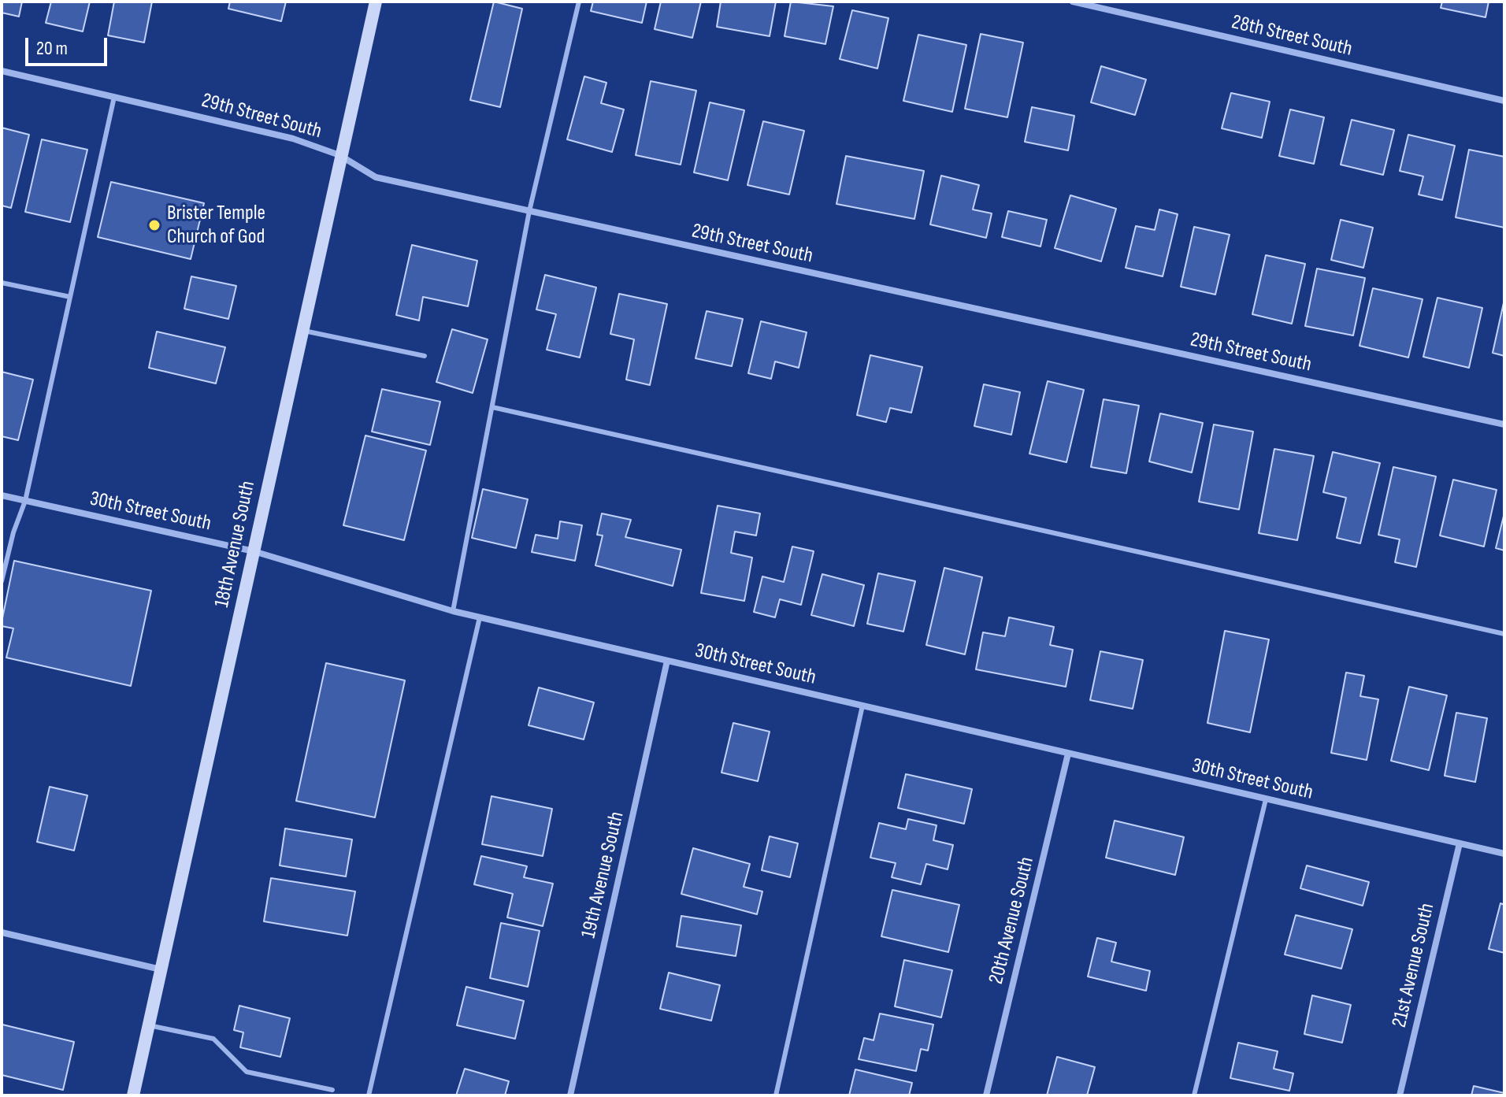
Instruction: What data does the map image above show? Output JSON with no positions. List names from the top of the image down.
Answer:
{
  "streets": {
    "street": [
      "28th Street South",
      "29th Street South",
      "30th Street South",
      "18th Avenue South",
      "19th Avenue South",
      "20th Avenue South",
      "21st Avenue South"
    ]
  },
  "crossings": [
    ["29th Street South", "18th Avenue South"],
    ["30th Street South", "18th Avenue South"],
    ["30th Street South", "19th Avenue South"],
    ["30th Street South", "20th Avenue South"],
    ["30th Street South", "21st Avenue South"]
  ],
  "places": ["Brister Temple Church of God"],
  "scale_bar": "20 m"
}
